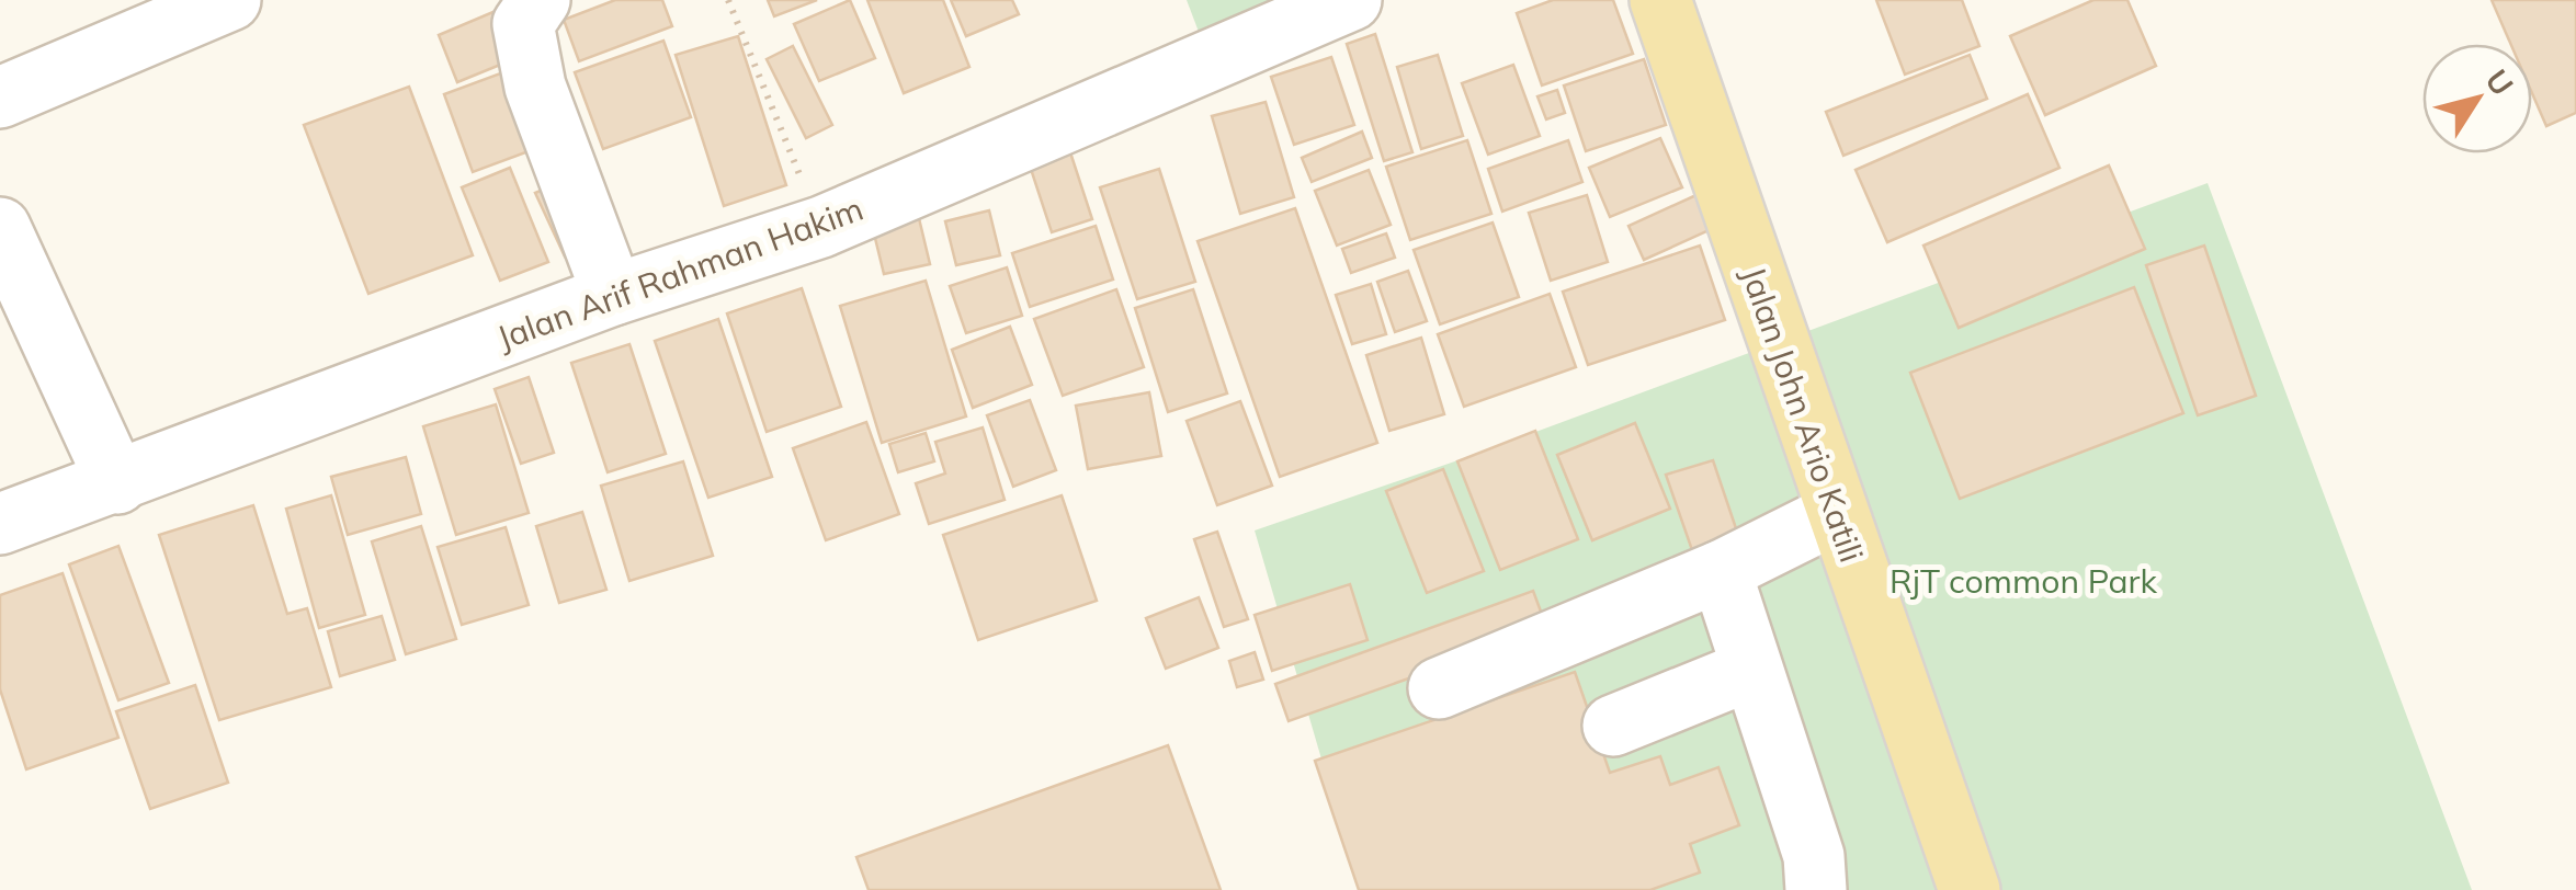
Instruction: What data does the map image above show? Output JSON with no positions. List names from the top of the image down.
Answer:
{
  "streets": {
    "main road": ["Jalan John Ario Katili"],
    "street": ["Jalan Arif Rahman Hakim"]
  },
  "parks": ["RjT common Park"],
  "north": "top right"
}
